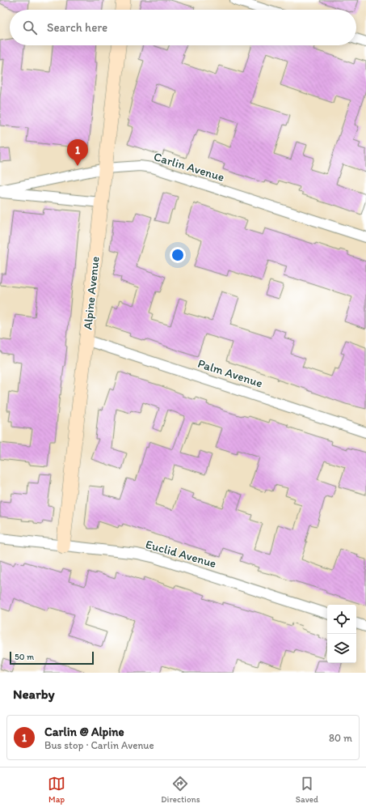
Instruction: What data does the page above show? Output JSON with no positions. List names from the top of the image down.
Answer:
{
  "streets": {
    "street": [
      "Carlin Avenue",
      "Alpine Avenue",
      "Palm Avenue",
      "Euclid Avenue"
    ]
  },
  "crossings": [
    ["Carlin Avenue", "Alpine Avenue"],
    ["Alpine Avenue", "Palm Avenue"],
    ["Alpine Avenue", "Euclid Avenue"]
  ],
  "scale_bar": "50 m",
  "page": {
    "search": "Search here",
    "pins": "1",
    "scale": "50 m",
    "heading": "Nearby",
    "list": [
      {
        "mark": "1",
        "name": "Carlin @ Alpine",
        "note": "Bus stop · Carlin Avenue",
        "value": "80 m"
      }
    ],
    "nav": ["Map", "Directions", "Saved"]
  }
}
